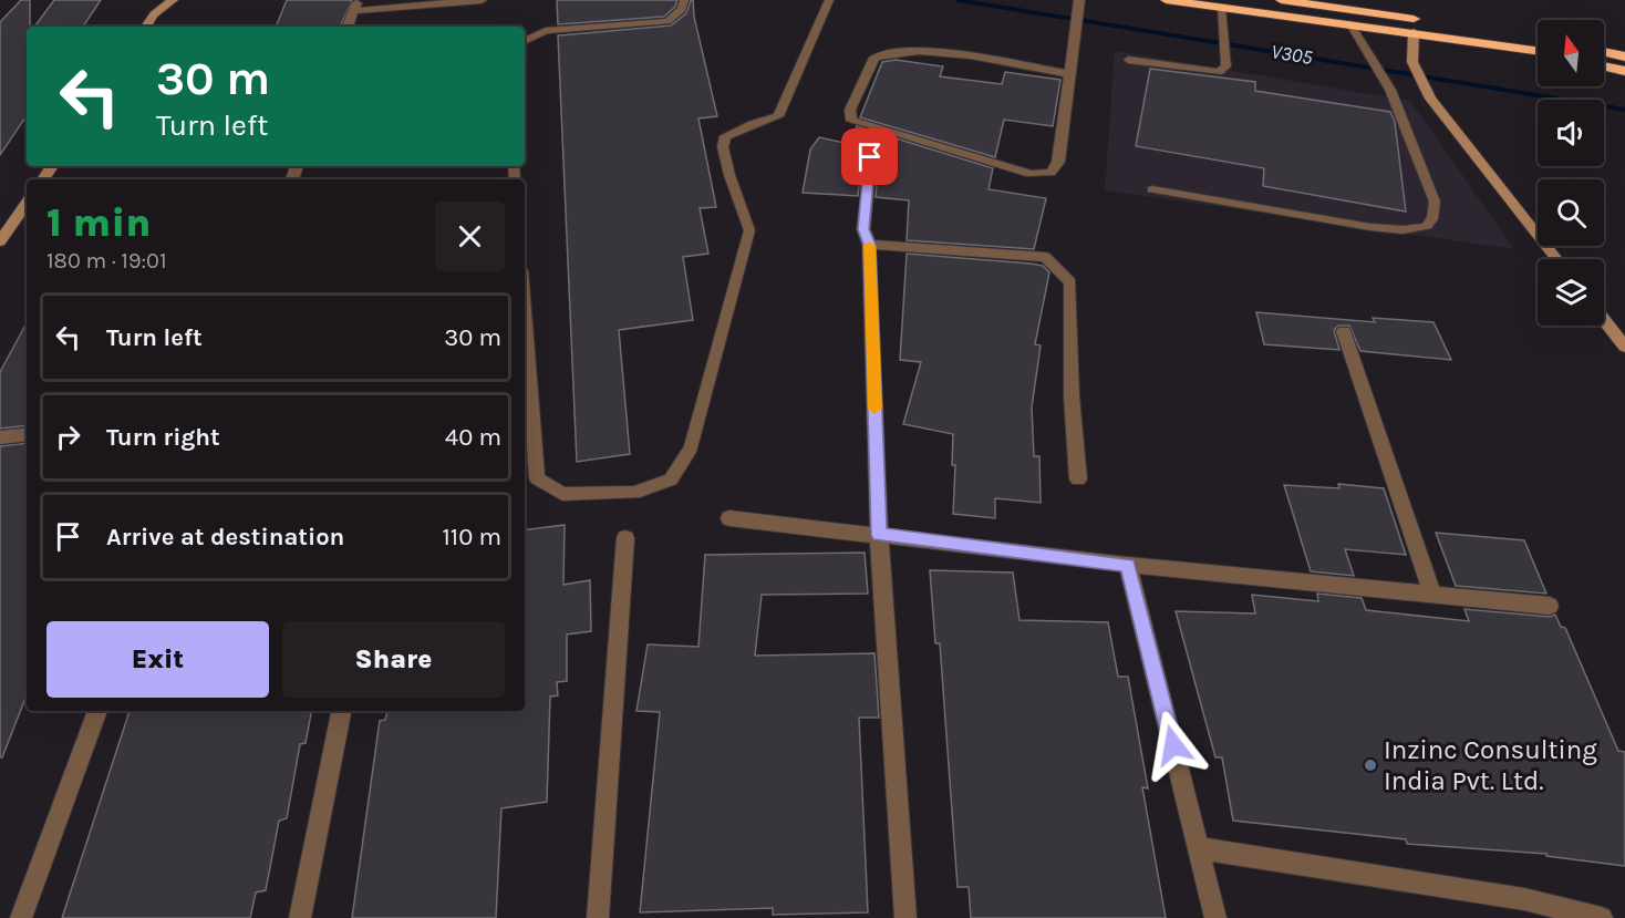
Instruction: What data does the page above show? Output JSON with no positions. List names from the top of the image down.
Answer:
{
  "water": ["V305"],
  "places": ["Inzinc Consulting India Pvt. Ltd."],
  "north": "top",
  "page": {
    "turn": ["30 m", "Turn left"],
    "heading": ["1 min", "180 m · 19:01"],
    "list": [
      {
        "name": "Turn left",
        "value": "30 m"
      },
      {
        "name": "Turn right",
        "value": "40 m"
      },
      {
        "name": "Arrive at destination",
        "value": "110 m"
      }
    ],
    "buttons": ["Exit", "Share"]
  }
}
